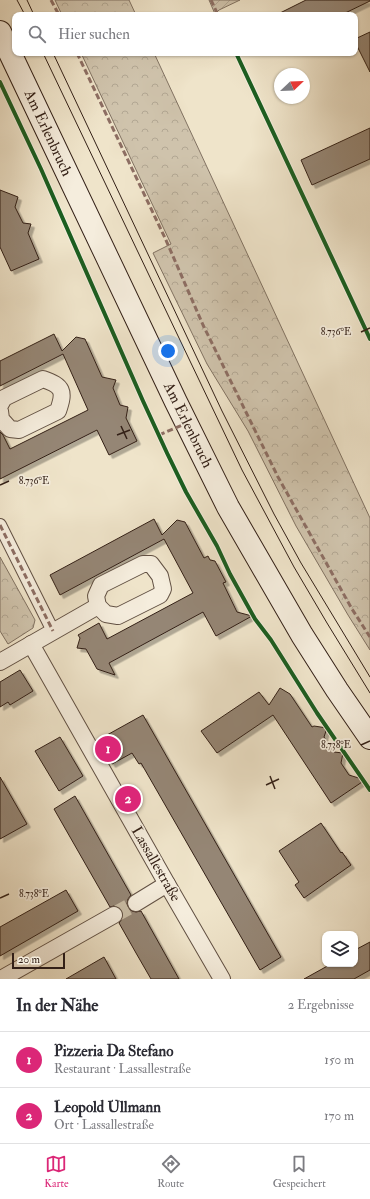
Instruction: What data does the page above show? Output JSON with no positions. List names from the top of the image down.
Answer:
{
  "streets": {
    "main road": ["Am Erlenbruch"],
    "street": ["Lassallestraße"]
  },
  "scale_bar": "20 m",
  "north": "top right",
  "page": {
    "search": "Hier suchen",
    "pins": ["1", "2"],
    "scale": "20 m",
    "heading": ["In der Nähe", "2 Ergebnisse"],
    "list": [
      {
        "mark": "1",
        "name": "Pizzeria Da Stefano",
        "note": "Restaurant · Lassallestraße",
        "value": "150 m"
      },
      {
        "mark": "2",
        "name": "Leopold Ullmann",
        "note": "Ort · Lassallestraße",
        "value": "170 m"
      }
    ],
    "nav": ["Karte", "Route", "Gespeichert"]
  },
  "coordinates": ["8.736°E", "8.738°E"]
}
